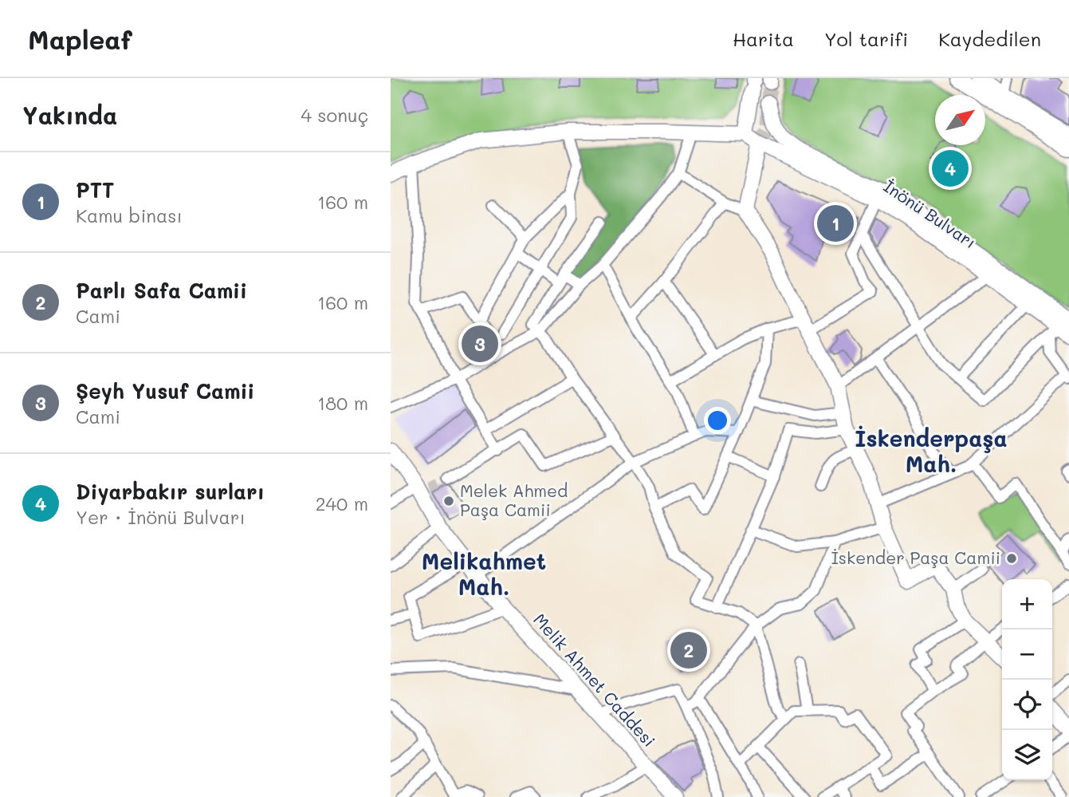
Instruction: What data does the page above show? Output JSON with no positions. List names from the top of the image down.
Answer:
{
  "streets": {
    "street": ["İnönü Bulvarı", "Melik Ahmet Caddesi"]
  },
  "districts": ["İskenderpaşa Mah.", "Melikahmet Mah."],
  "places": ["Melek Ahmed Paşa Camii", "İskender Paşa Camii"],
  "north": "top right",
  "page": {
    "header": "Mapleaf",
    "nav": ["Harita", "Yol tarifi", "Kaydedilen"],
    "heading": ["Yakında", "4 sonuç"],
    "pins": [
      "4",
      "1",
      "3",
      "2"
    ],
    "list": [
      {
        "mark": "1",
        "name": "PTT",
        "note": "Kamu binası",
        "value": "160 m"
      },
      {
        "mark": "2",
        "name": "Parlı Safa Camii",
        "note": "Cami",
        "value": "160 m"
      },
      {
        "mark": "3",
        "name": "Şeyh Yusuf Camii",
        "note": "Cami",
        "value": "180 m"
      },
      {
        "mark": "4",
        "name": "Diyarbakır surları",
        "note": "Yer · İnönü Bulvarı",
        "value": "240 m"
      }
    ],
    "map_buttons": ["+", "−"]
  }
}
